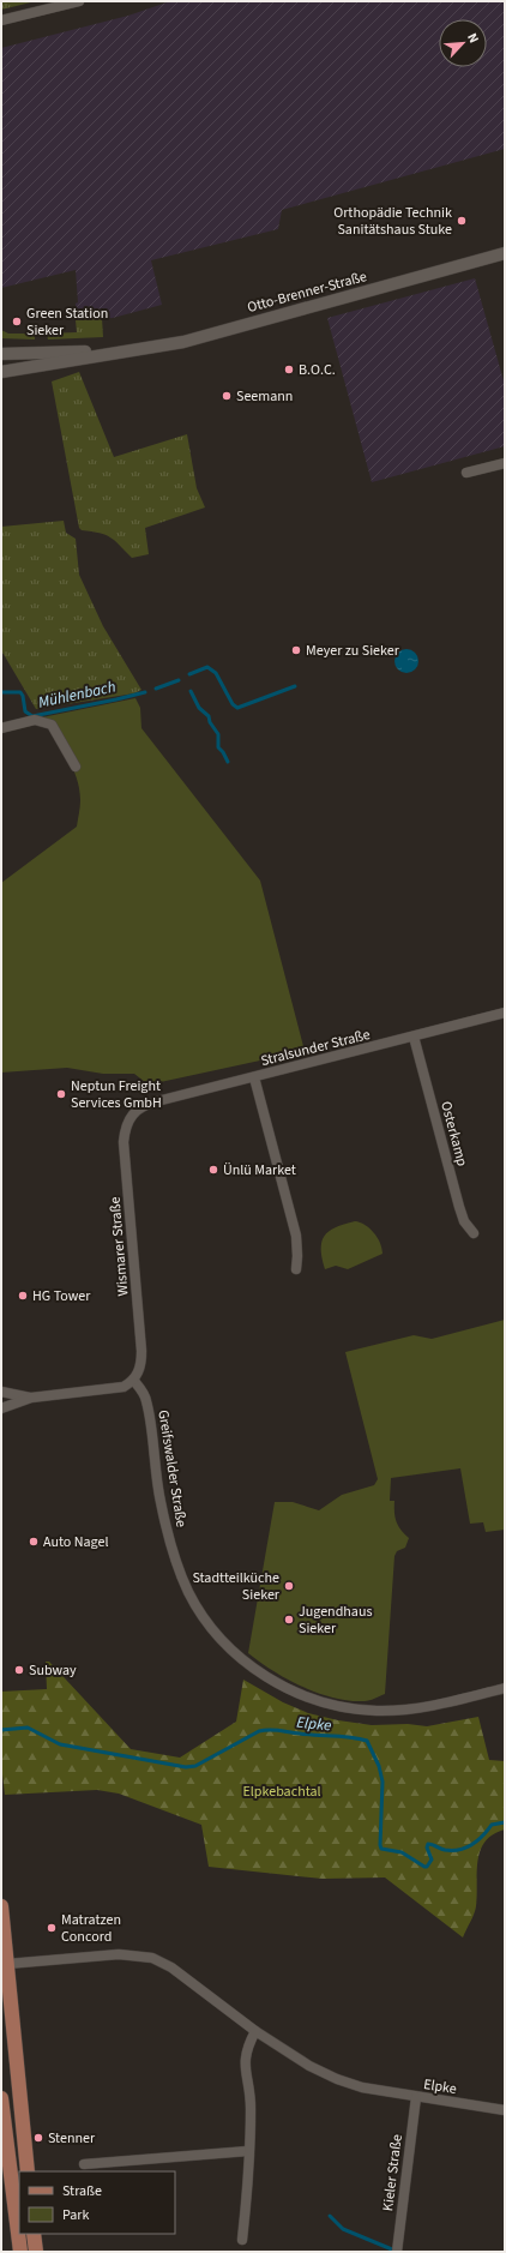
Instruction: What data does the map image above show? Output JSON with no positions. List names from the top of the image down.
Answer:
{
  "streets": {
    "street": [
      "Otto-Brenner-Straße",
      "Stralsunder Straße",
      "Osterkamp",
      "Wismarer Straße",
      "Greifswalder Straße",
      "Elpke",
      "Kieler Straße"
    ]
  },
  "crossings": [
    ["Stralsunder Straße", "Osterkamp"],
    ["Stralsunder Straße", "Wismarer Straße"],
    ["Wismarer Straße", "Greifswalder Straße"],
    ["Elpke", "Kieler Straße"]
  ],
  "water": ["Mühlenbach", "Elpke"],
  "parks": ["Elpkebachtal"],
  "places": [
    "Orthopädie Technik Sanitätshaus Stuke",
    "Green Station Sieker",
    "B.O.C.",
    "Seemann",
    "Meyer zu Sieker",
    "Neptun Freight Services GmbH",
    "Ünlü Market",
    "HG Tower",
    "Auto Nagel",
    "Stadtteilküche Sieker",
    "Jugendhaus Sieker",
    "Subway",
    "Matratzen Concord",
    "Stenner"
  ],
  "legend": ["Straße", "Park"],
  "north": "top right"
}
